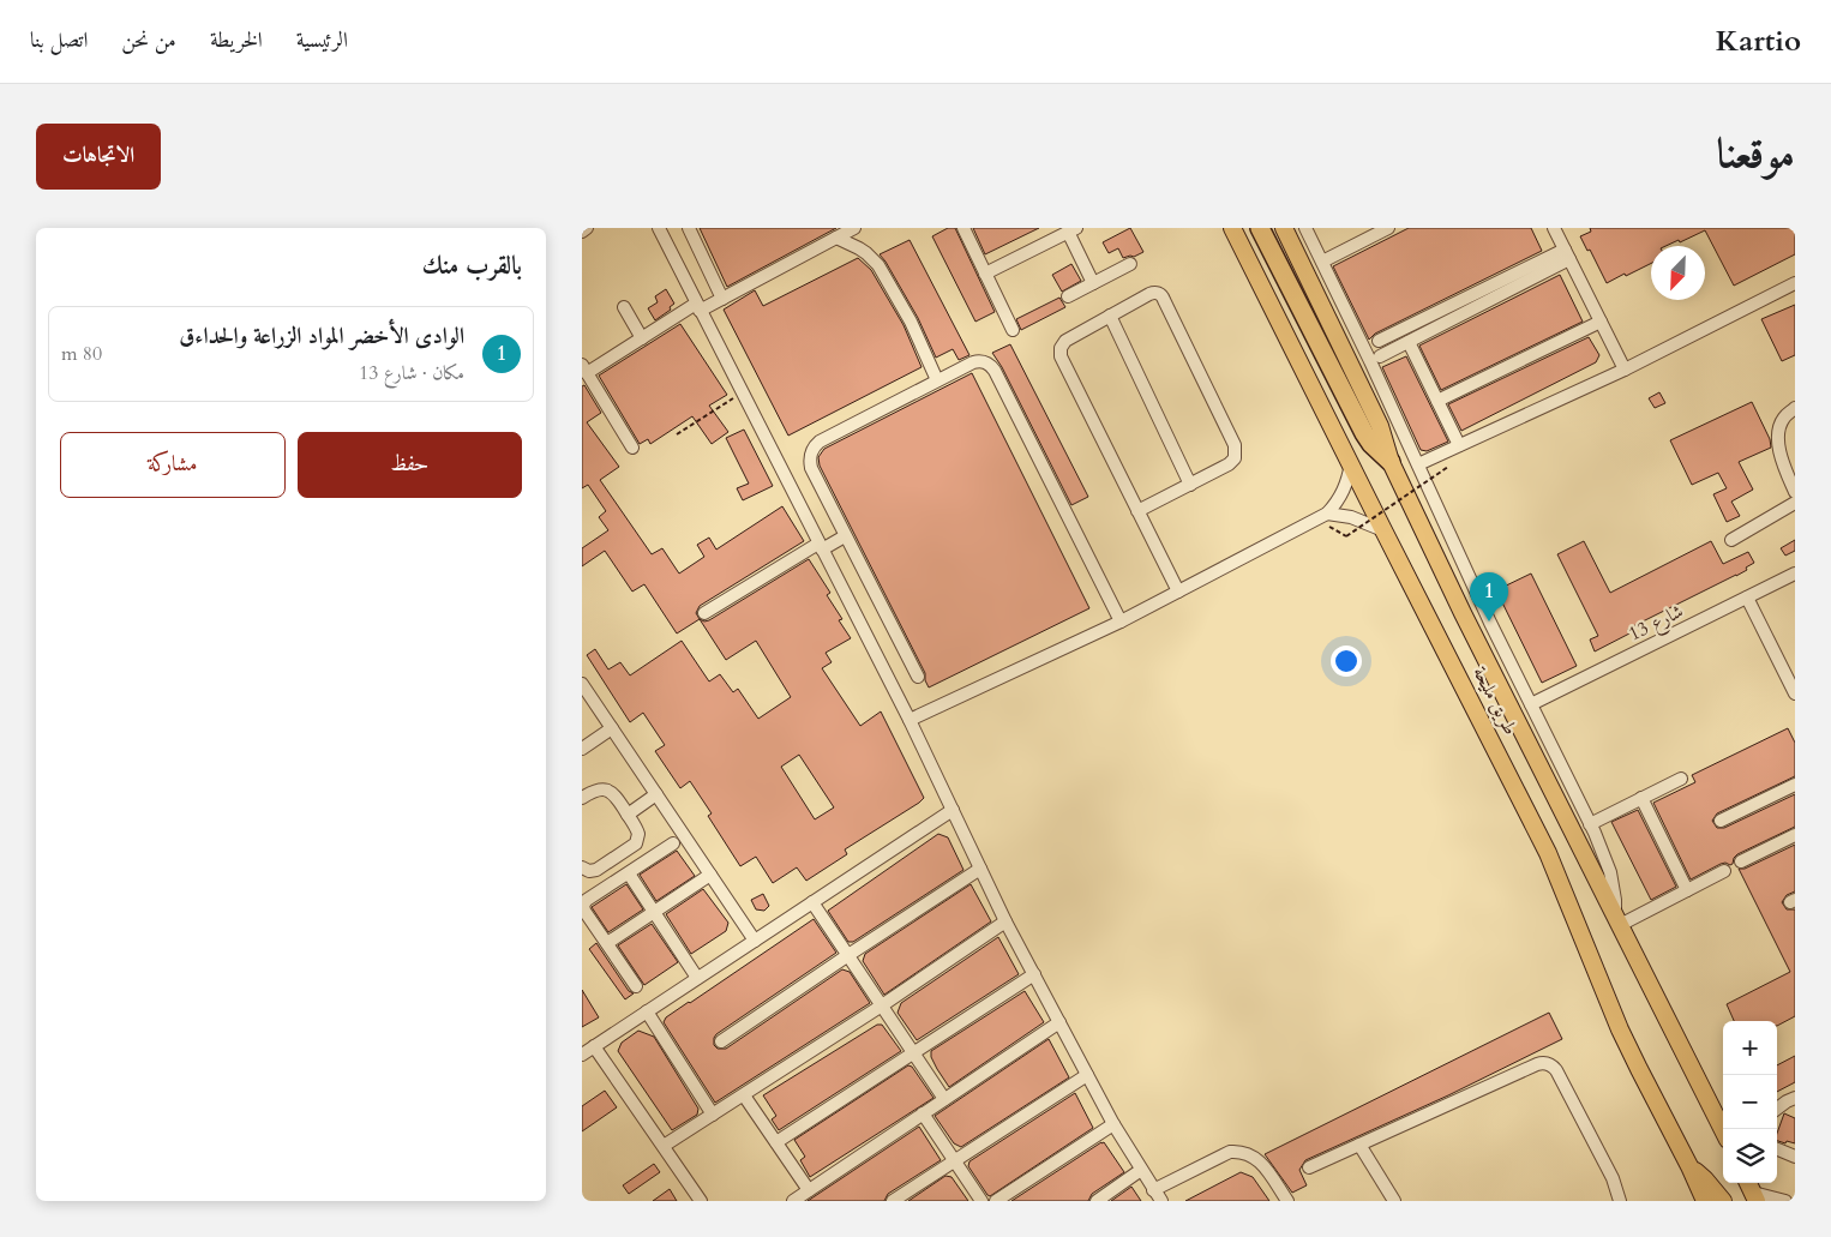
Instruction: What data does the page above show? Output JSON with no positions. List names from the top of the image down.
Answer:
{
  "streets": {
    "main road": ["طريق مليحة"],
    "street": ["شارع 13"]
  },
  "north": "bottom left",
  "page": {
    "header": "Kartio",
    "nav": [
      "الرئيسية",
      "الخريطة",
      "من نحن",
      "اتصل بنا"
    ],
    "title": "موقعنا",
    "buttons": [
      "الاتجاهات",
      ["حفظ", "مشاركة"]
    ],
    "heading": "بالقرب منك",
    "list": [
      {
        "mark": "1",
        "name": "الوادى الأخضر المواد الزراعة والحداءق",
        "note": "مكان · شارع 13",
        "value": "80 m"
      }
    ],
    "pins": "1",
    "map_buttons": ["+", "−"]
  }
}
